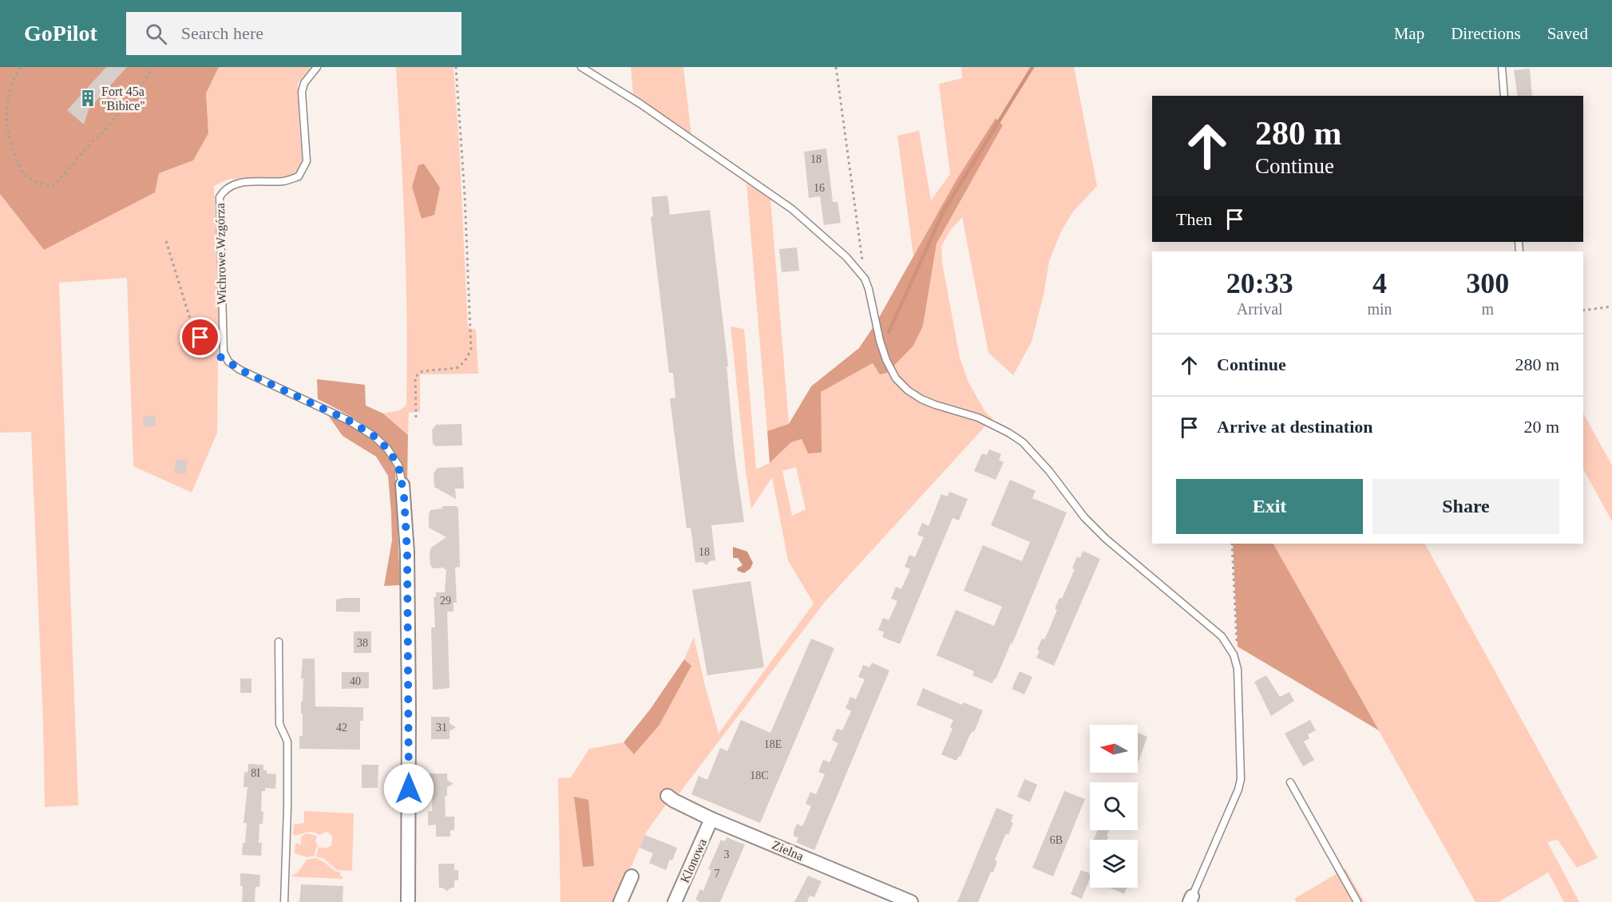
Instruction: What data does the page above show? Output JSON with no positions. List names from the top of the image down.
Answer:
{
  "streets": {
    "street": ["Zielna", "Klonowa"],
    "lane": ["Wichrowe Wzgórza"]
  },
  "crossings": [
    ["Zielna", "Klonowa"]
  ],
  "places": {
    "building": ["Fort 45a \"Bibice\""]
  },
  "house_numbers": [
    "18",
    "16",
    "18",
    "29",
    "38",
    "40",
    "42",
    "31",
    "18E",
    "8I",
    "18C",
    "6B",
    "3",
    "7"
  ],
  "north": "left",
  "page": {
    "header": "GoPilot",
    "search": "Search here",
    "nav": ["Map", "Directions", "Saved"],
    "turn": ["280 m", "Continue"],
    "then": "Then",
    "eta": [
      "20:33",
      "Arrival",
      "4",
      "min",
      "300",
      "m"
    ],
    "list": [
      {
        "name": "Continue",
        "value": "280 m"
      },
      {
        "name": "Arrive at destination",
        "value": "20 m"
      }
    ],
    "buttons": ["Exit", "Share"]
  }
}
